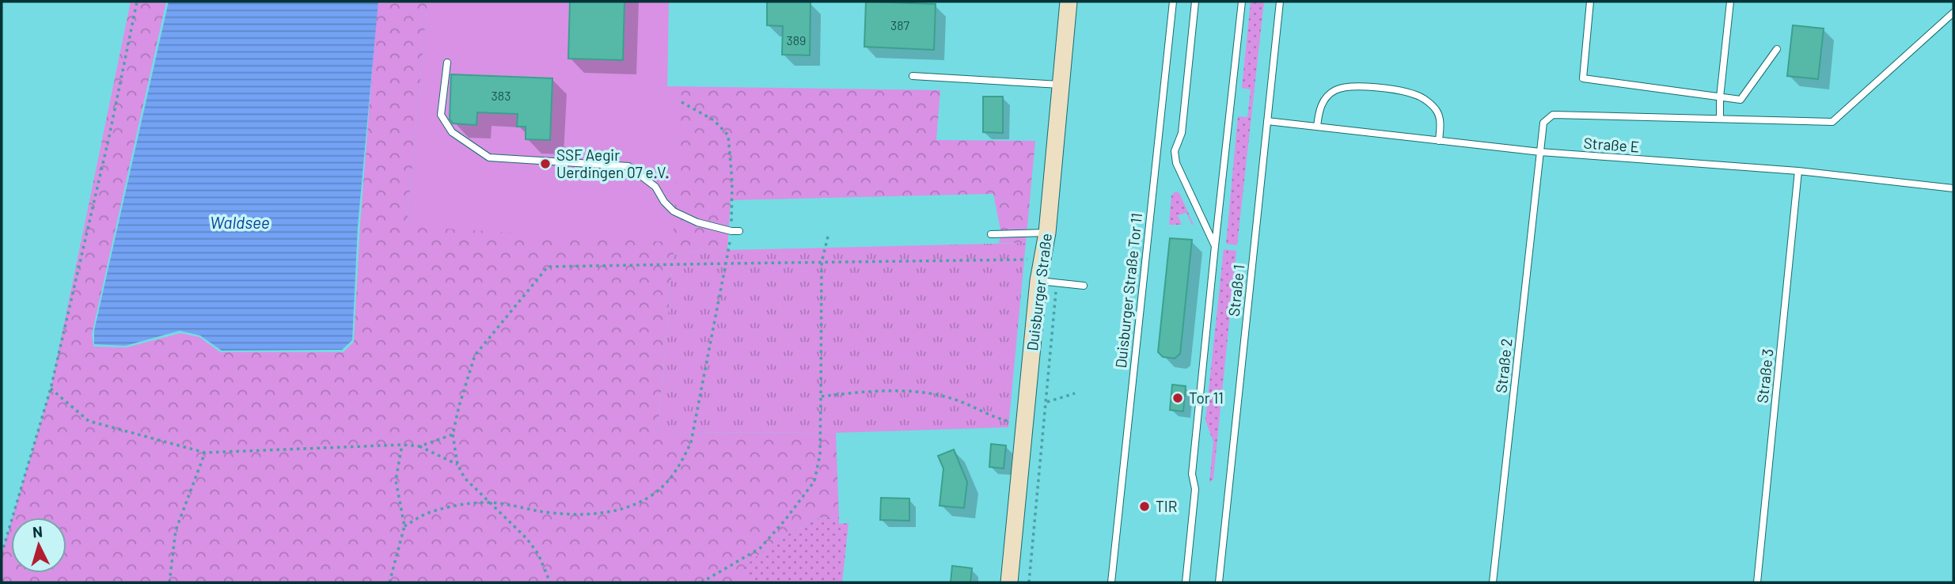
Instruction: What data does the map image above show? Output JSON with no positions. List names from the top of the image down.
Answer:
{
  "streets": {
    "main road": ["Duisburger Straße"],
    "lane": [
      "Straße E",
      "Duisburger Straße Tor 11",
      "Straße 1",
      "Straße 2",
      "Straße 3"
    ]
  },
  "crossings": [
    ["Straße E", "Straße 1"],
    ["Straße E", "Straße 2"],
    ["Straße E", "Straße 3"]
  ],
  "water": ["Waldsee"],
  "places": ["SSF Aegir Uerdingen 07 e.V.", "Tor 11", "TIR"],
  "house_numbers": ["387", "389", "383"],
  "north": "top"
}
